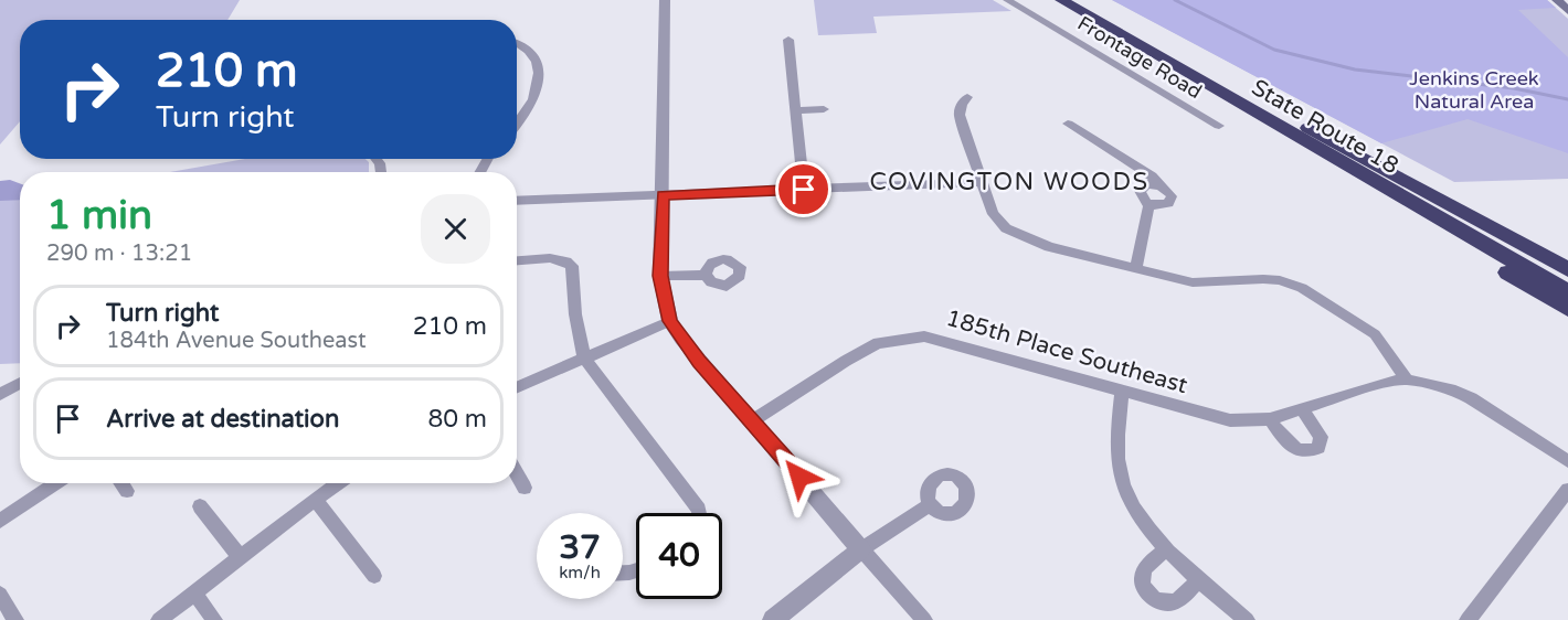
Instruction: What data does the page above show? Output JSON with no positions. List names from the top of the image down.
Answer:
{
  "streets": {
    "highway": ["State Route 18"],
    "street": ["Frontage Road", "185th Place Southeast"]
  },
  "districts": ["COVINGTON WOODS"],
  "parks": ["Jenkins Creek Natural Area"],
  "page": {
    "turn": ["210 m", "Turn right"],
    "heading": ["1 min", "290 m · 13:21"],
    "list": [
      {
        "name": "Turn right",
        "note": "184th Avenue Southeast",
        "value": "210 m"
      },
      {
        "name": "Arrive at destination",
        "value": "80 m"
      }
    ],
    "speed": "37 km/h",
    "limit": "40"
  }
}
